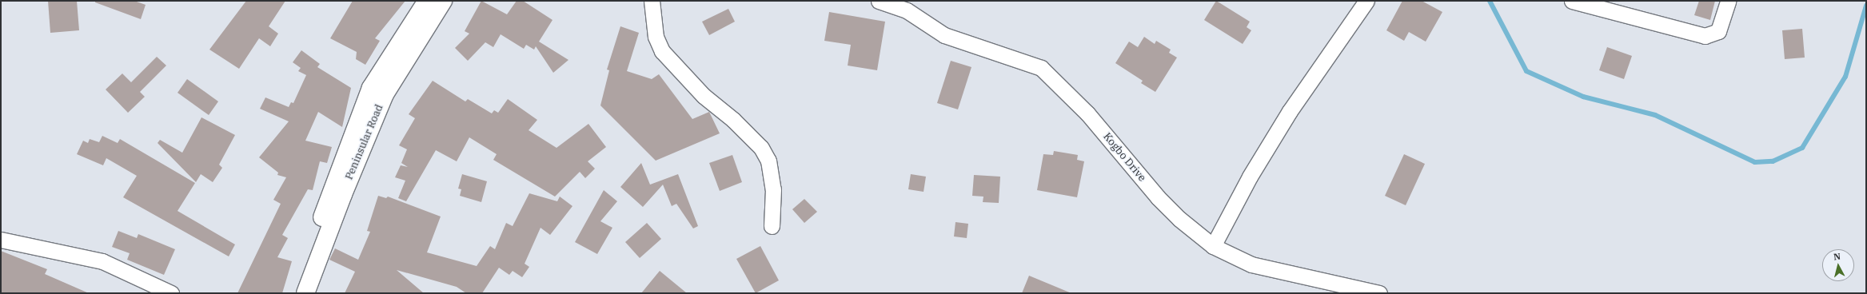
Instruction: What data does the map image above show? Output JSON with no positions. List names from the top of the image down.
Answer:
{
  "streets": {
    "main road": ["Peninsular Road"],
    "street": ["Kogbo Drive"]
  },
  "north": "top"
}
